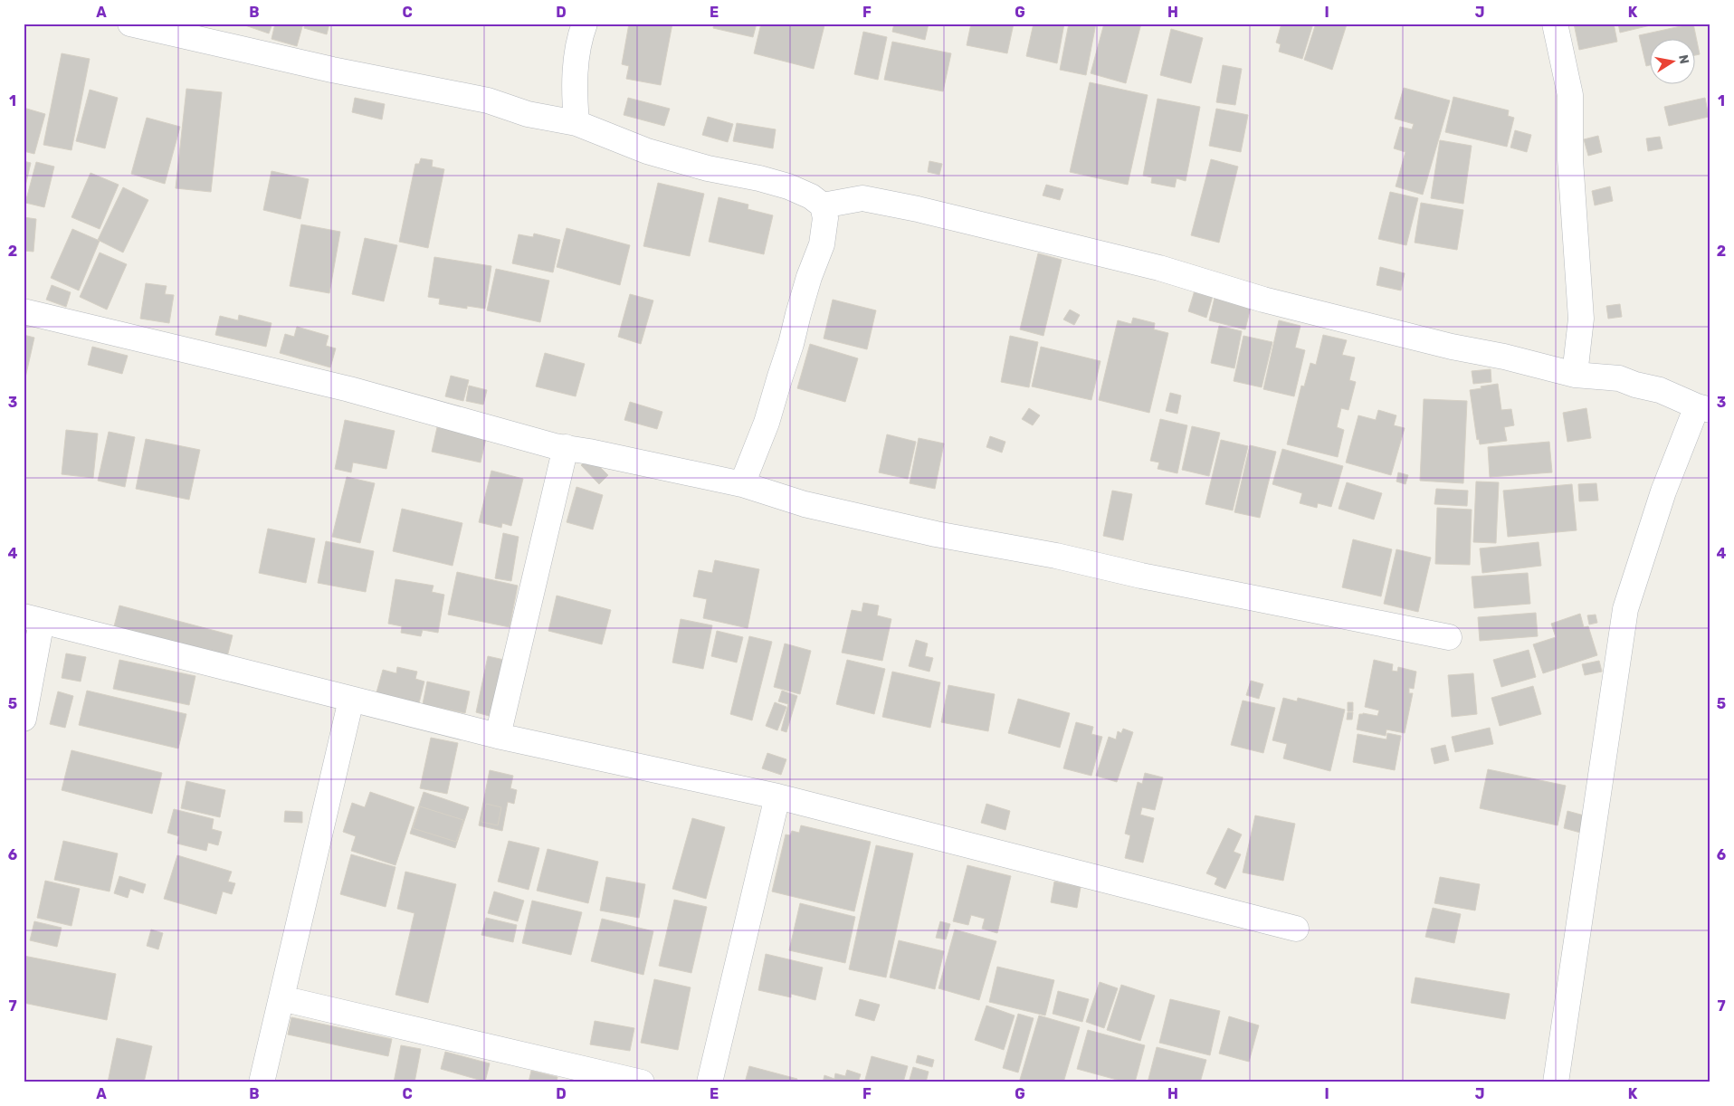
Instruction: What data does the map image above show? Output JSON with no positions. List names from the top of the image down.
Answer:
{
  "north": "right",
  "grid": {
    "columns": [
      "A",
      "B",
      "C",
      "D",
      "E",
      "F",
      "G",
      "H",
      "I",
      "J",
      "K"
    ],
    "rows": [
      "1",
      "2",
      "3",
      "4",
      "5",
      "6",
      "7"
    ]
  }
}
